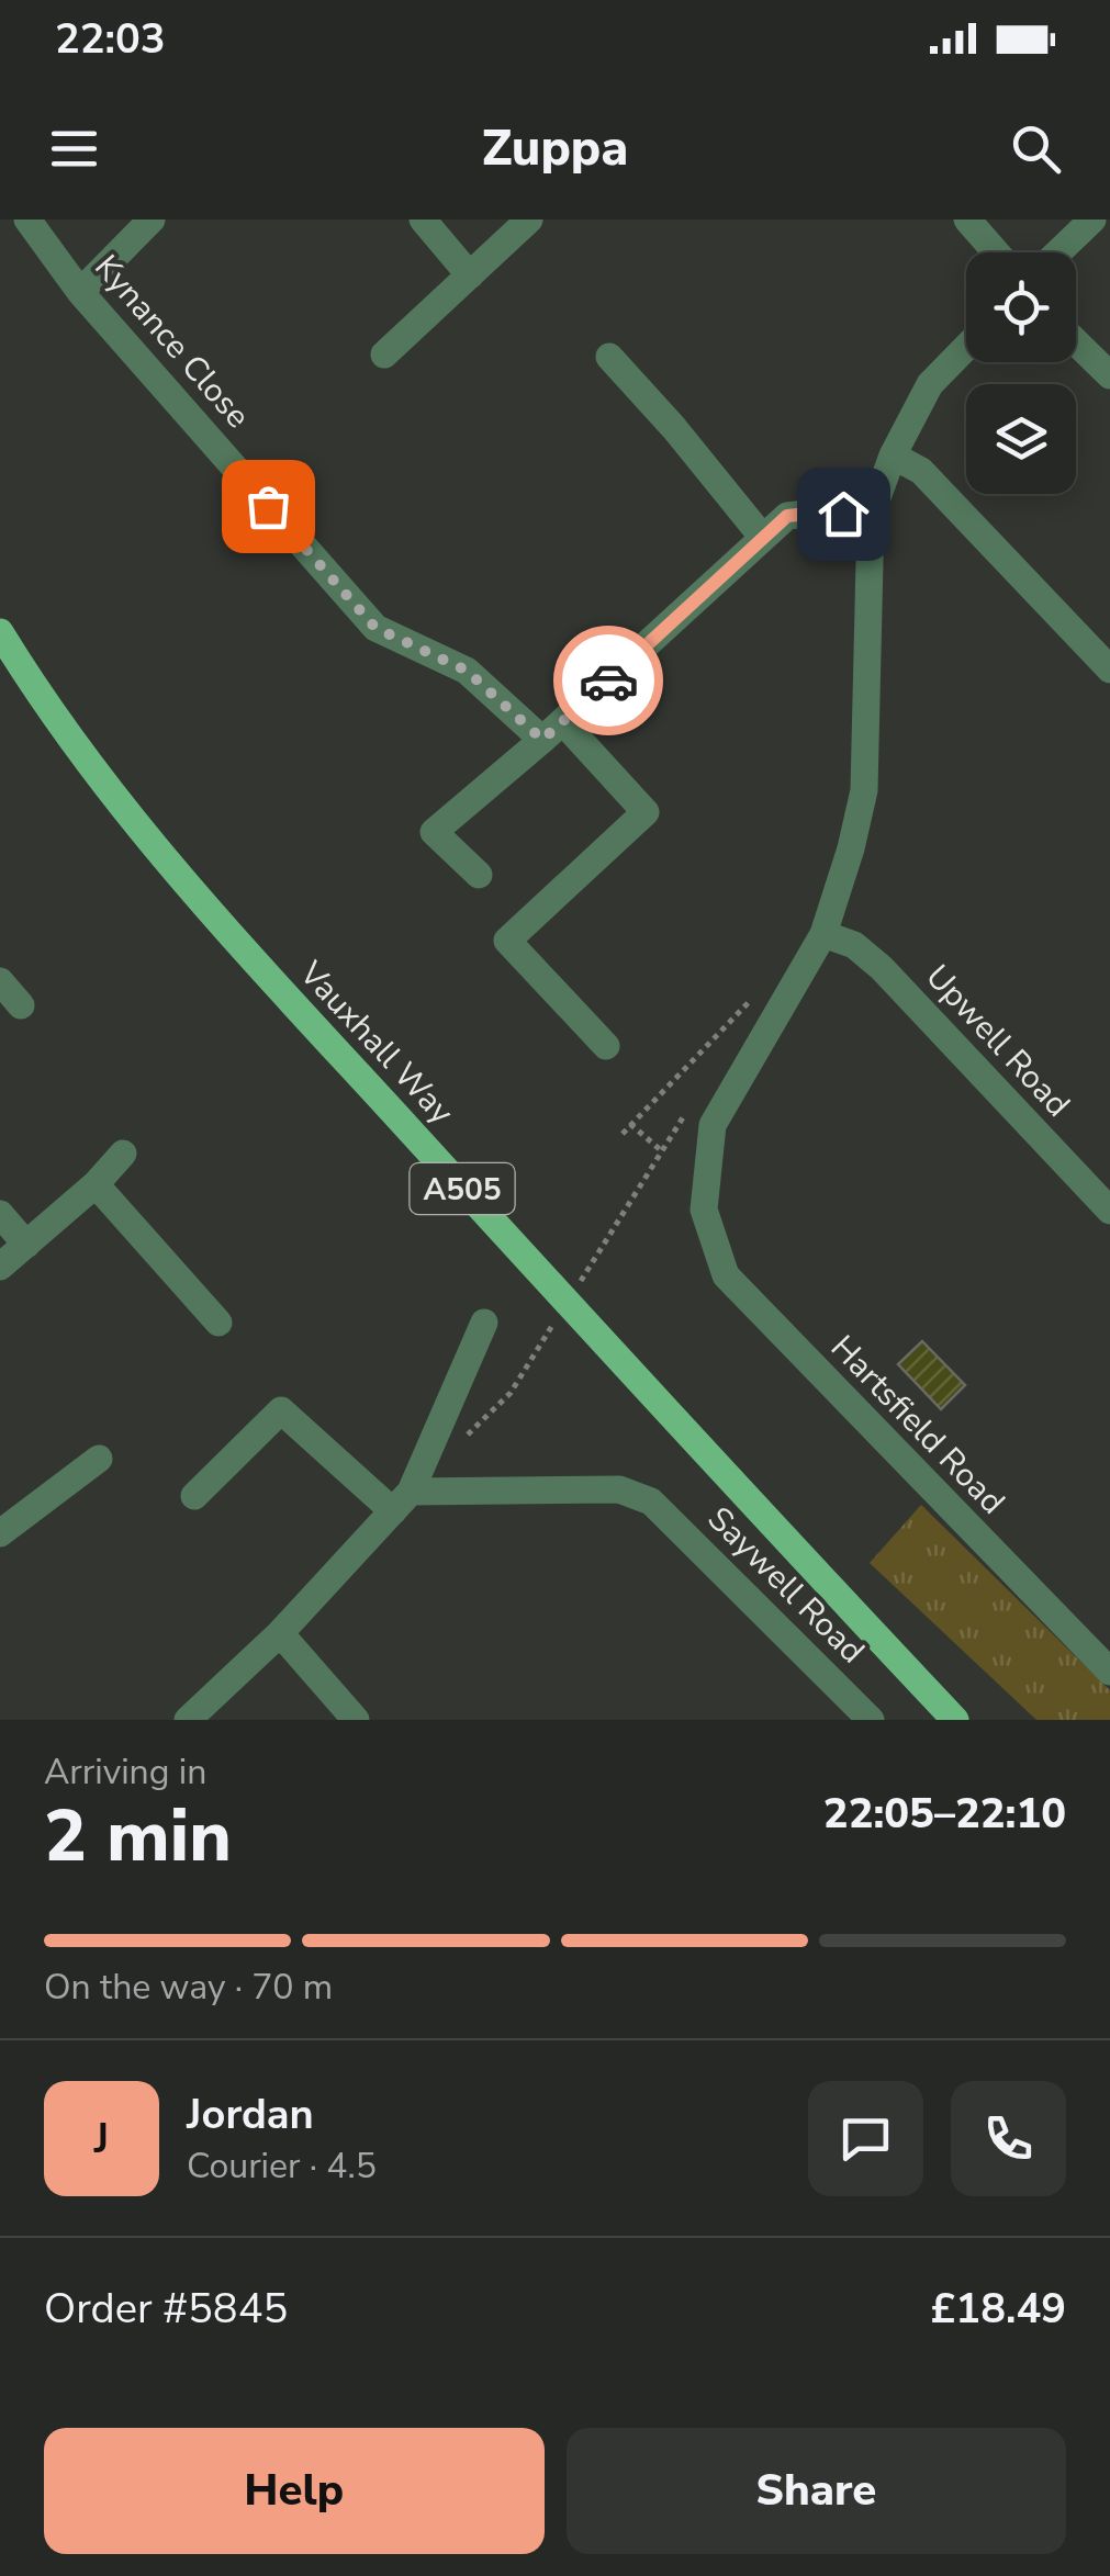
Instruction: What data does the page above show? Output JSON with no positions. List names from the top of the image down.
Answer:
{
  "streets": {
    "main road": ["Vauxhall Way", "A505"],
    "street": [
      "Kynance Close",
      "Upwell Road",
      "Hartsfield Road",
      "Saywell Road"
    ]
  },
  "crossings": [
    ["Upwell Road", "Hartsfield Road"]
  ],
  "page": {
    "status": "22:03",
    "header": "Zuppa",
    "heading": ["2 min", "Arriving in", "22:05–22:10"],
    "panel": [
      "Jordan",
      "Courier · 4.5",
      "Order #5845",
      "£18.49"
    ],
    "bar": "On the way · 70 m",
    "round": "J",
    "buttons": ["Help", "Share"]
  }
}
